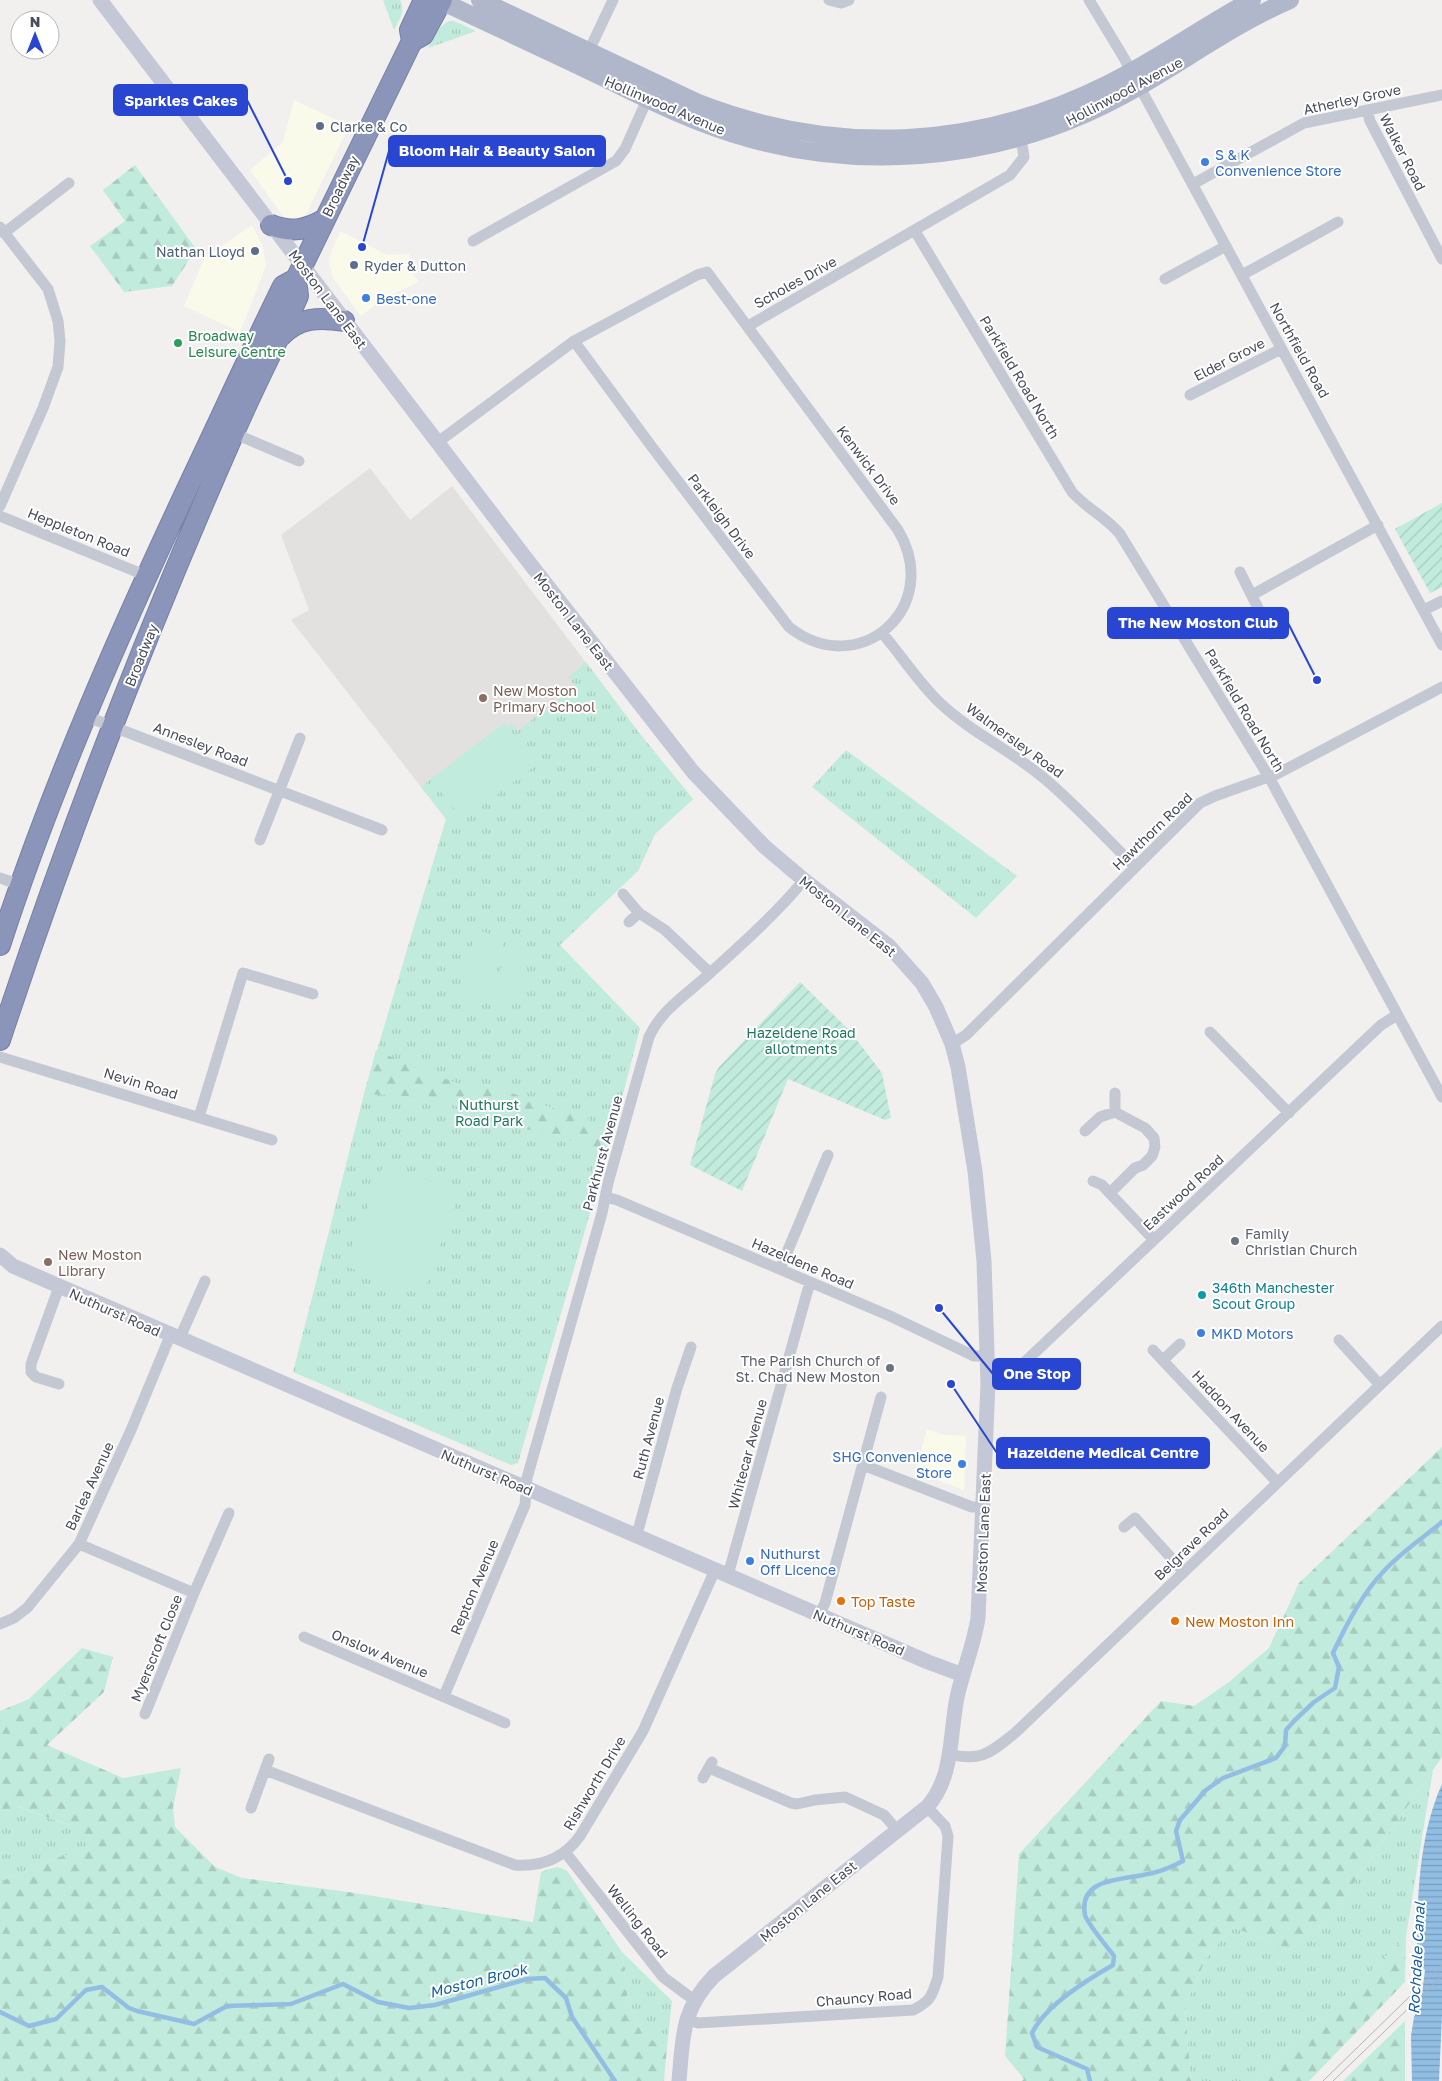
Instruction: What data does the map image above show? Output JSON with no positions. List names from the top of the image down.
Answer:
{
  "streets": {
    "highway": ["Broadway"],
    "main road": ["Hollinwood Avenue"],
    "street": [
      "Atherley Grove",
      "Walker Road",
      "Scholes Drive",
      "Moston Lane East",
      "Northfield Road",
      "Elder Grove",
      "Parkfield Road North",
      "Kenwick Drive",
      "Parkleigh Drive",
      "Heppleton Road",
      "Walmersley Road",
      "Annesley Road",
      "Hawthorn Road",
      "Nevin Road",
      "Parkhurst Avenue",
      "Eastwood Road",
      "Hazeldene Road",
      "Nuthurst Road",
      "Haddon Avenue",
      "Ruth Avenue",
      "Whitecar Avenue",
      "Barlea Avenue",
      "Belgrave Road",
      "Repton Avenue",
      "Myerscroft Close",
      "Onslow Avenue",
      "Rishworth Drive",
      "Welling Road",
      "Chauncy Road"
    ]
  },
  "crossings": [
    ["Hollinwood Avenue", "Broadway"],
    ["Hollinwood Avenue", "Scholes Drive"],
    ["Hollinwood Avenue", "Northfield Road"],
    ["Atherley Grove", "Walker Road"],
    ["Atherley Grove", "Northfield Road"],
    ["Broadway", "Moston Lane East"],
    ["Broadway", "Heppleton Road"],
    ["Broadway", "Annesley Road"],
    ["Scholes Drive", "Moston Lane East"],
    ["Scholes Drive", "Parkfield Road North"],
    ["Scholes Drive", "Kenwick Drive"],
    ["Scholes Drive", "Parkleigh Drive"],
    ["Moston Lane East", "Hawthorn Road"],
    ["Moston Lane East", "Parkhurst Avenue"],
    ["Moston Lane East", "Eastwood Road"],
    ["Moston Lane East", "Hazeldene Road"],
    ["Moston Lane East", "Nuthurst Road"],
    ["Moston Lane East", "Belgrave Road"],
    ["Moston Lane East", "Welling Road"],
    ["Moston Lane East", "Chauncy Road"],
    ["Northfield Road", "Elder Grove"],
    ["Parkfield Road North", "Hawthorn Road"],
    ["Parkfield Road North", "Eastwood Road"],
    ["Kenwick Drive", "Parkleigh Drive"],
    ["Kenwick Drive", "Walmersley Road"],
    ["Parkleigh Drive", "Walmersley Road"],
    ["Walmersley Road", "Hawthorn Road"],
    ["Parkhurst Avenue", "Hazeldene Road"],
    ["Parkhurst Avenue", "Nuthurst Road"],
    ["Parkhurst Avenue", "Repton Avenue"],
    ["Hazeldene Road", "Whitecar Avenue"],
    ["Nuthurst Road", "Ruth Avenue"],
    ["Nuthurst Road", "Whitecar Avenue"],
    ["Nuthurst Road", "Barlea Avenue"],
    ["Nuthurst Road", "Repton Avenue"],
    ["Nuthurst Road", "Rishworth Drive"],
    ["Haddon Avenue", "Belgrave Road"],
    ["Whitecar Avenue", "Rishworth Drive"],
    ["Barlea Avenue", "Myerscroft Close"],
    ["Repton Avenue", "Onslow Avenue"],
    ["Rishworth Drive", "Welling Road"]
  ],
  "water": ["Rochdale Canal", "Moston Brook"],
  "parks": ["Hazeldene Road allotments", "Nuthurst Road Park"],
  "places": [
    "Clarke & Co",
    "S & K Convenience Store",
    "Sparkles Cakes",
    "Bloom Hair & Beauty Salon",
    "Nathan Lloyd",
    "Ryder & Dutton",
    "Best-one",
    "Broadway Leisure Centre",
    "The New Moston Club",
    "New Moston Primary School",
    "Family Christian Church",
    "New Moston Library",
    "346th Manchester Scout Group",
    "One Stop",
    "MKD Motors",
    "The Parish Church of St. Chad New Moston",
    "Hazeldene Medical Centre",
    "SHG Convenience Store",
    "Nuthurst Off Licence",
    "Top Taste",
    "New Moston Inn"
  ],
  "north": "top"
}
